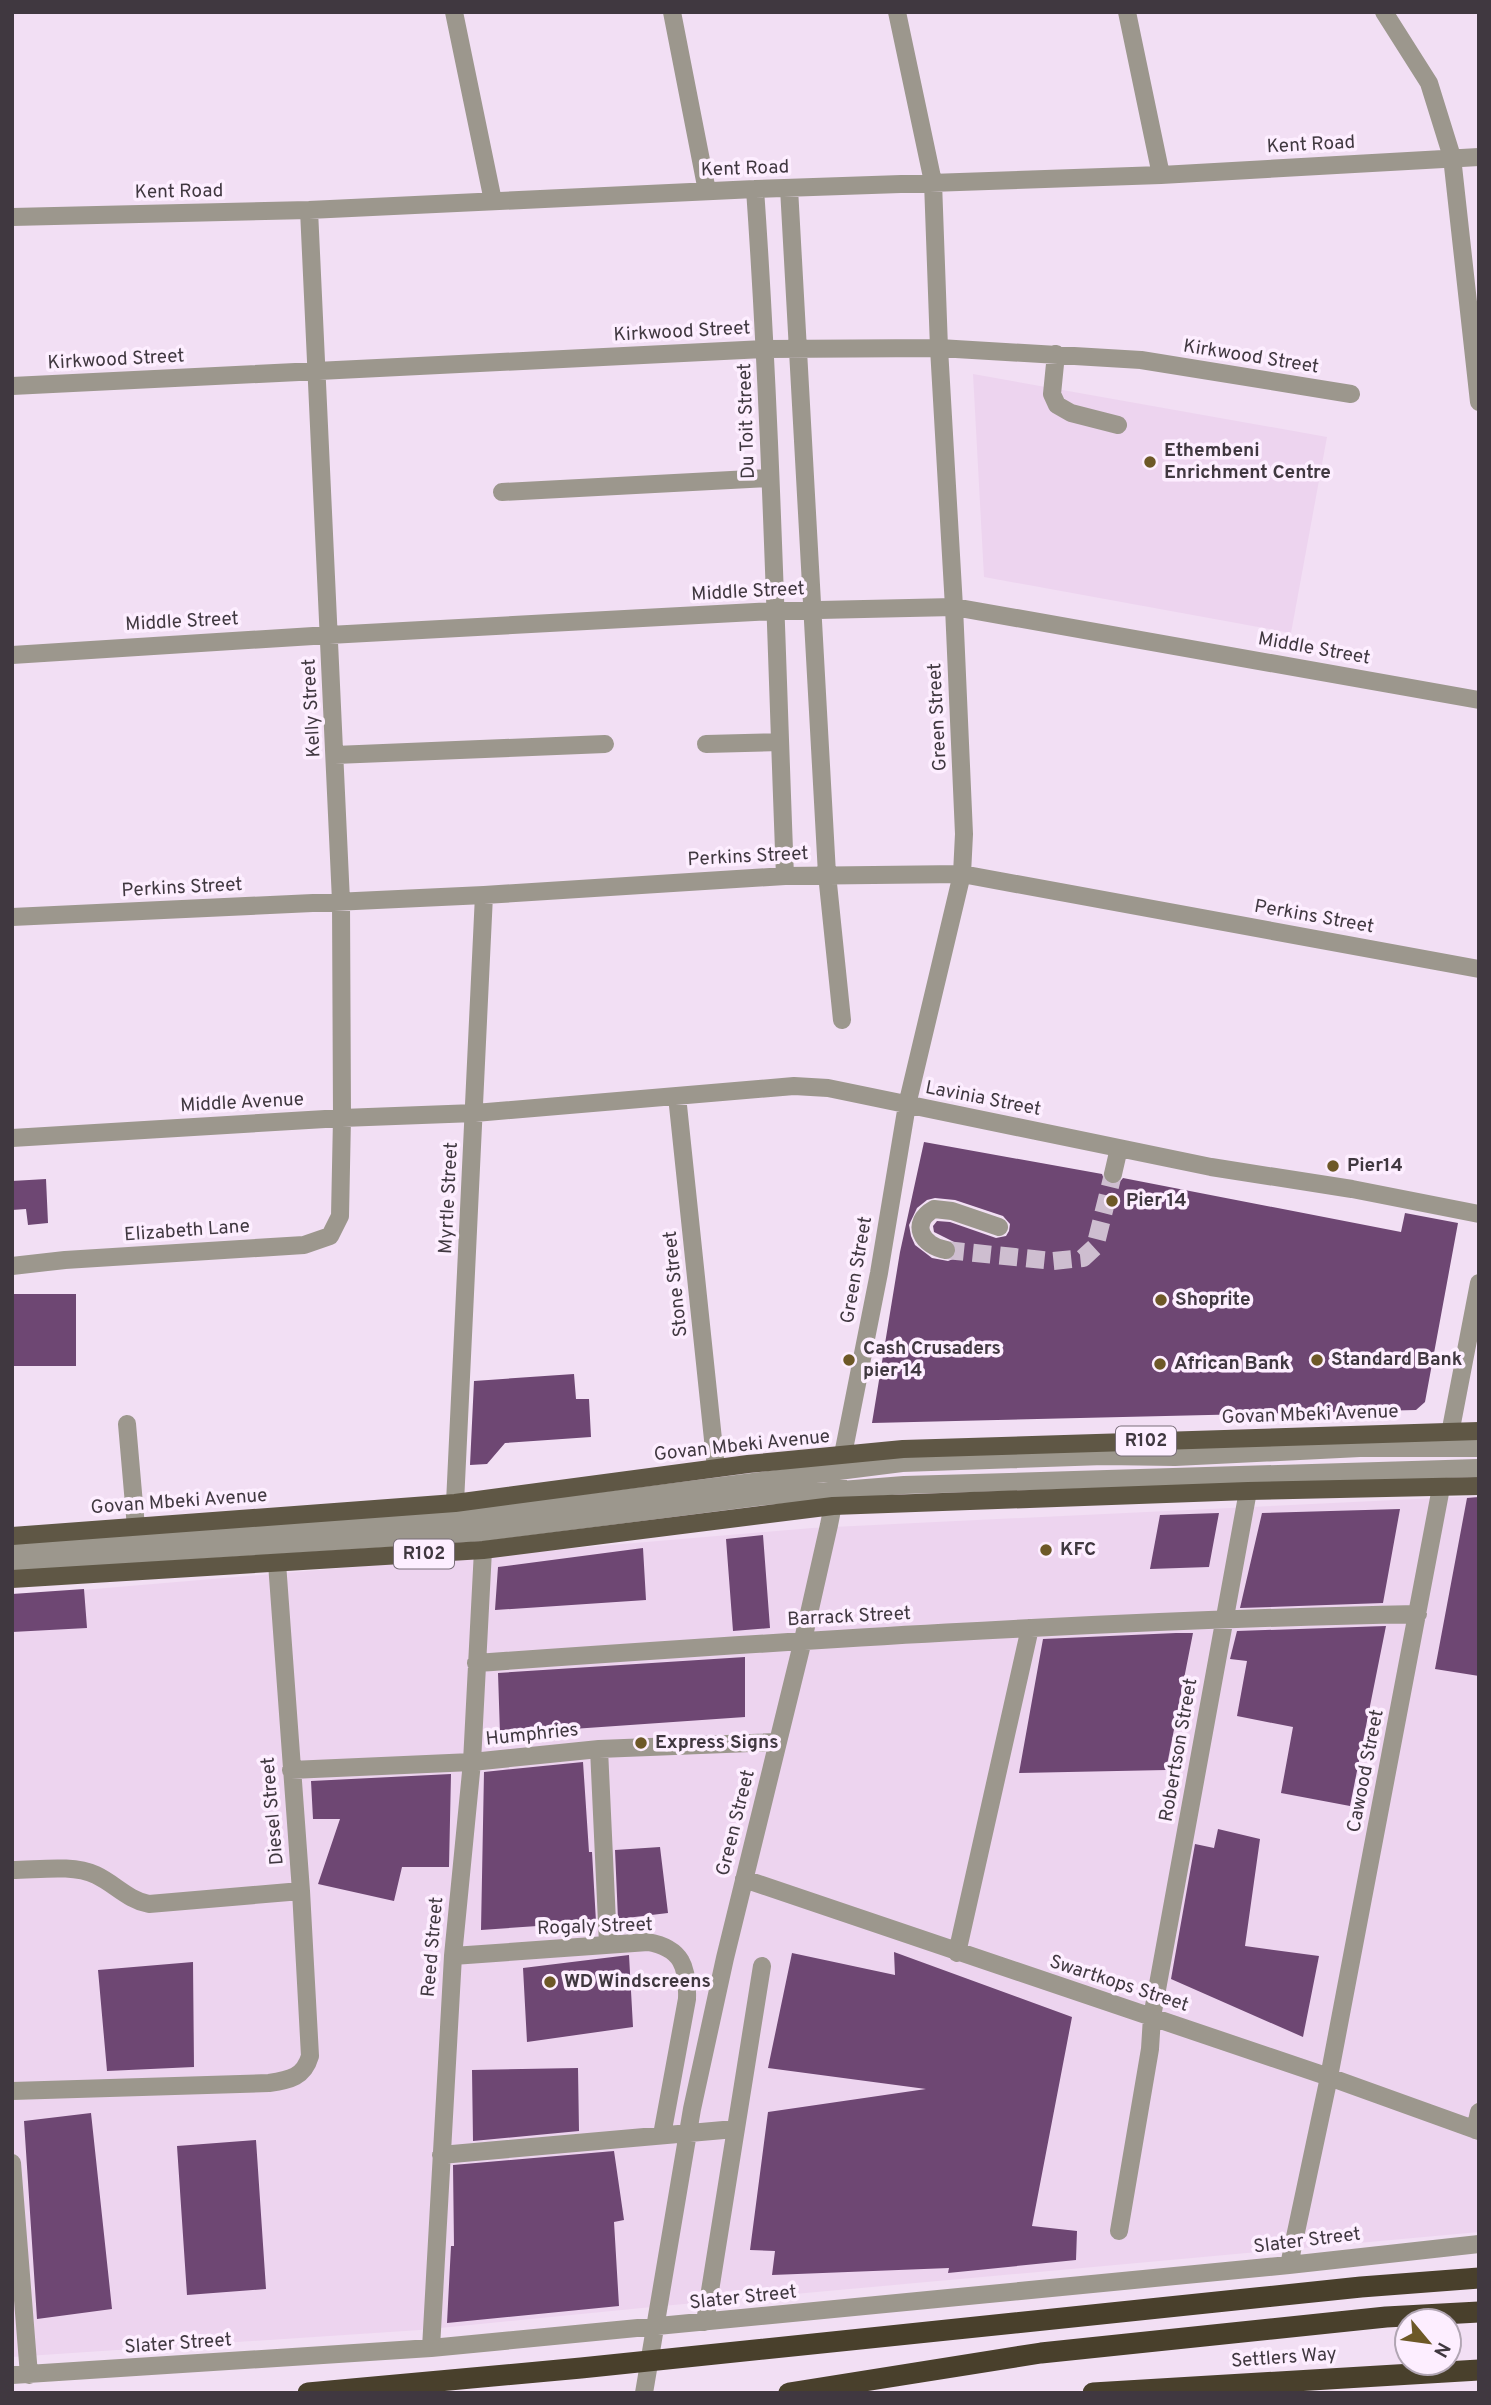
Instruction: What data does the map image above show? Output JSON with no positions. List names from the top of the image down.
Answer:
{
  "streets": {
    "highway": ["Settlers Way"],
    "main road": ["Govan Mbeki Avenue", "R102"],
    "street": [
      "Kent Road",
      "Kirkwood Street",
      "Du Toit Street",
      "Middle Street",
      "Kelly Street",
      "Green Street",
      "Perkins Street",
      "Lavinia Street",
      "Middle Avenue",
      "Myrtle Street",
      "Elizabeth Lane",
      "Stone Street",
      "Barrack Street",
      "Humphries",
      "Robertson Street",
      "Cawood Street",
      "Diesel Street",
      "Rogaly Street",
      "Reed Street",
      "Swartkops Street",
      "Slater Street"
    ]
  },
  "crossings": [
    ["Kent Road", "Du Toit Street"],
    ["Kent Road", "Kelly Street"],
    ["Kent Road", "Green Street"],
    ["Kirkwood Street", "Du Toit Street"],
    ["Kirkwood Street", "Kelly Street"],
    ["Kirkwood Street", "Green Street"],
    ["Du Toit Street", "Middle Street"],
    ["Du Toit Street", "Perkins Street"],
    ["Middle Street", "Kelly Street"],
    ["Middle Street", "Green Street"],
    ["Kelly Street", "Perkins Street"],
    ["Kelly Street", "Middle Avenue"],
    ["Kelly Street", "Elizabeth Lane"],
    ["Green Street", "Perkins Street"],
    ["Green Street", "Lavinia Street"],
    ["Green Street", "Govan Mbeki Avenue"],
    ["Green Street", "R102"],
    ["Green Street", "Barrack Street"],
    ["Green Street", "Humphries"],
    ["Green Street", "Swartkops Street"],
    ["Perkins Street", "Myrtle Street"],
    ["Lavinia Street", "Middle Avenue"],
    ["Lavinia Street", "Myrtle Street"],
    ["Lavinia Street", "Stone Street"],
    ["Middle Avenue", "Myrtle Street"],
    ["Myrtle Street", "Govan Mbeki Avenue"],
    ["Stone Street", "Govan Mbeki Avenue"],
    ["Govan Mbeki Avenue", "Cawood Street"],
    ["R102", "Robertson Street"],
    ["R102", "Cawood Street"],
    ["R102", "Diesel Street"],
    ["R102", "Reed Street"],
    ["Barrack Street", "Robertson Street"],
    ["Barrack Street", "Cawood Street"],
    ["Barrack Street", "Reed Street"],
    ["Humphries", "Diesel Street"],
    ["Humphries", "Reed Street"],
    ["Robertson Street", "Swartkops Street"],
    ["Cawood Street", "Swartkops Street"],
    ["Cawood Street", "Slater Street"],
    ["Rogaly Street", "Reed Street"],
    ["Reed Street", "Slater Street"]
  ],
  "places": [
    "Ethembeni Enrichment Centre",
    "Pier14",
    "Pier 14",
    "Shoprite",
    "Cash Crusaders pier 14",
    "Standard Bank",
    "African Bank",
    "KFC",
    "Express Signs",
    "WD Windscreens"
  ],
  "north": "bottom right"
}
